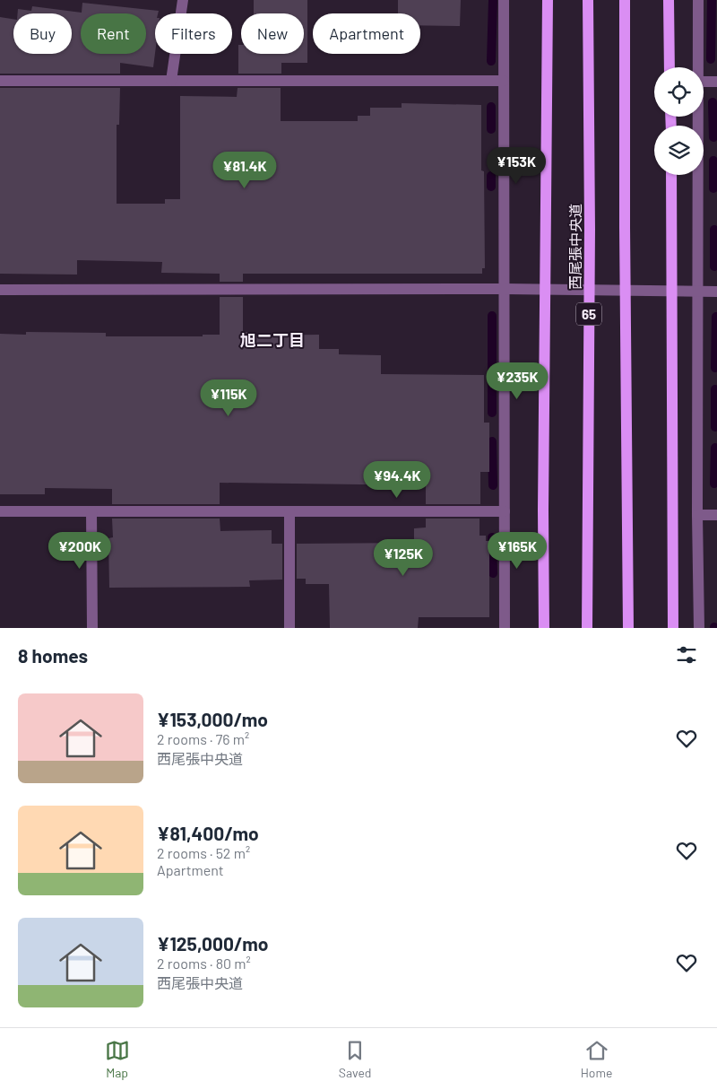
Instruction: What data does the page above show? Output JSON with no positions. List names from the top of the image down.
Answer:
{
  "streets": {
    "main road": ["西尾張中央道", "65"]
  },
  "districts": ["旭二丁目"],
  "page": {
    "chip": [
      "Buy",
      "Rent",
      "Filters",
      "New",
      "Apartment"
    ],
    "price": [
      "¥153K",
      "¥81.4K",
      "¥235K",
      "¥115K",
      "¥94.4K",
      "¥200K",
      "¥165K",
      "¥125K"
    ],
    "heading": "8 homes",
    "list": [
      {
        "name": "¥153,000/mo",
        "note": "2 rooms · 76 m² · 西尾張中央道"
      },
      {
        "name": "¥81,400/mo",
        "note": "2 rooms · 52 m² · Apartment"
      },
      {
        "name": "¥125,000/mo",
        "note": "2 rooms · 80 m² · 西尾張中央道"
      }
    ],
    "tabs": ["Map", "Saved", "Home"]
  }
}
